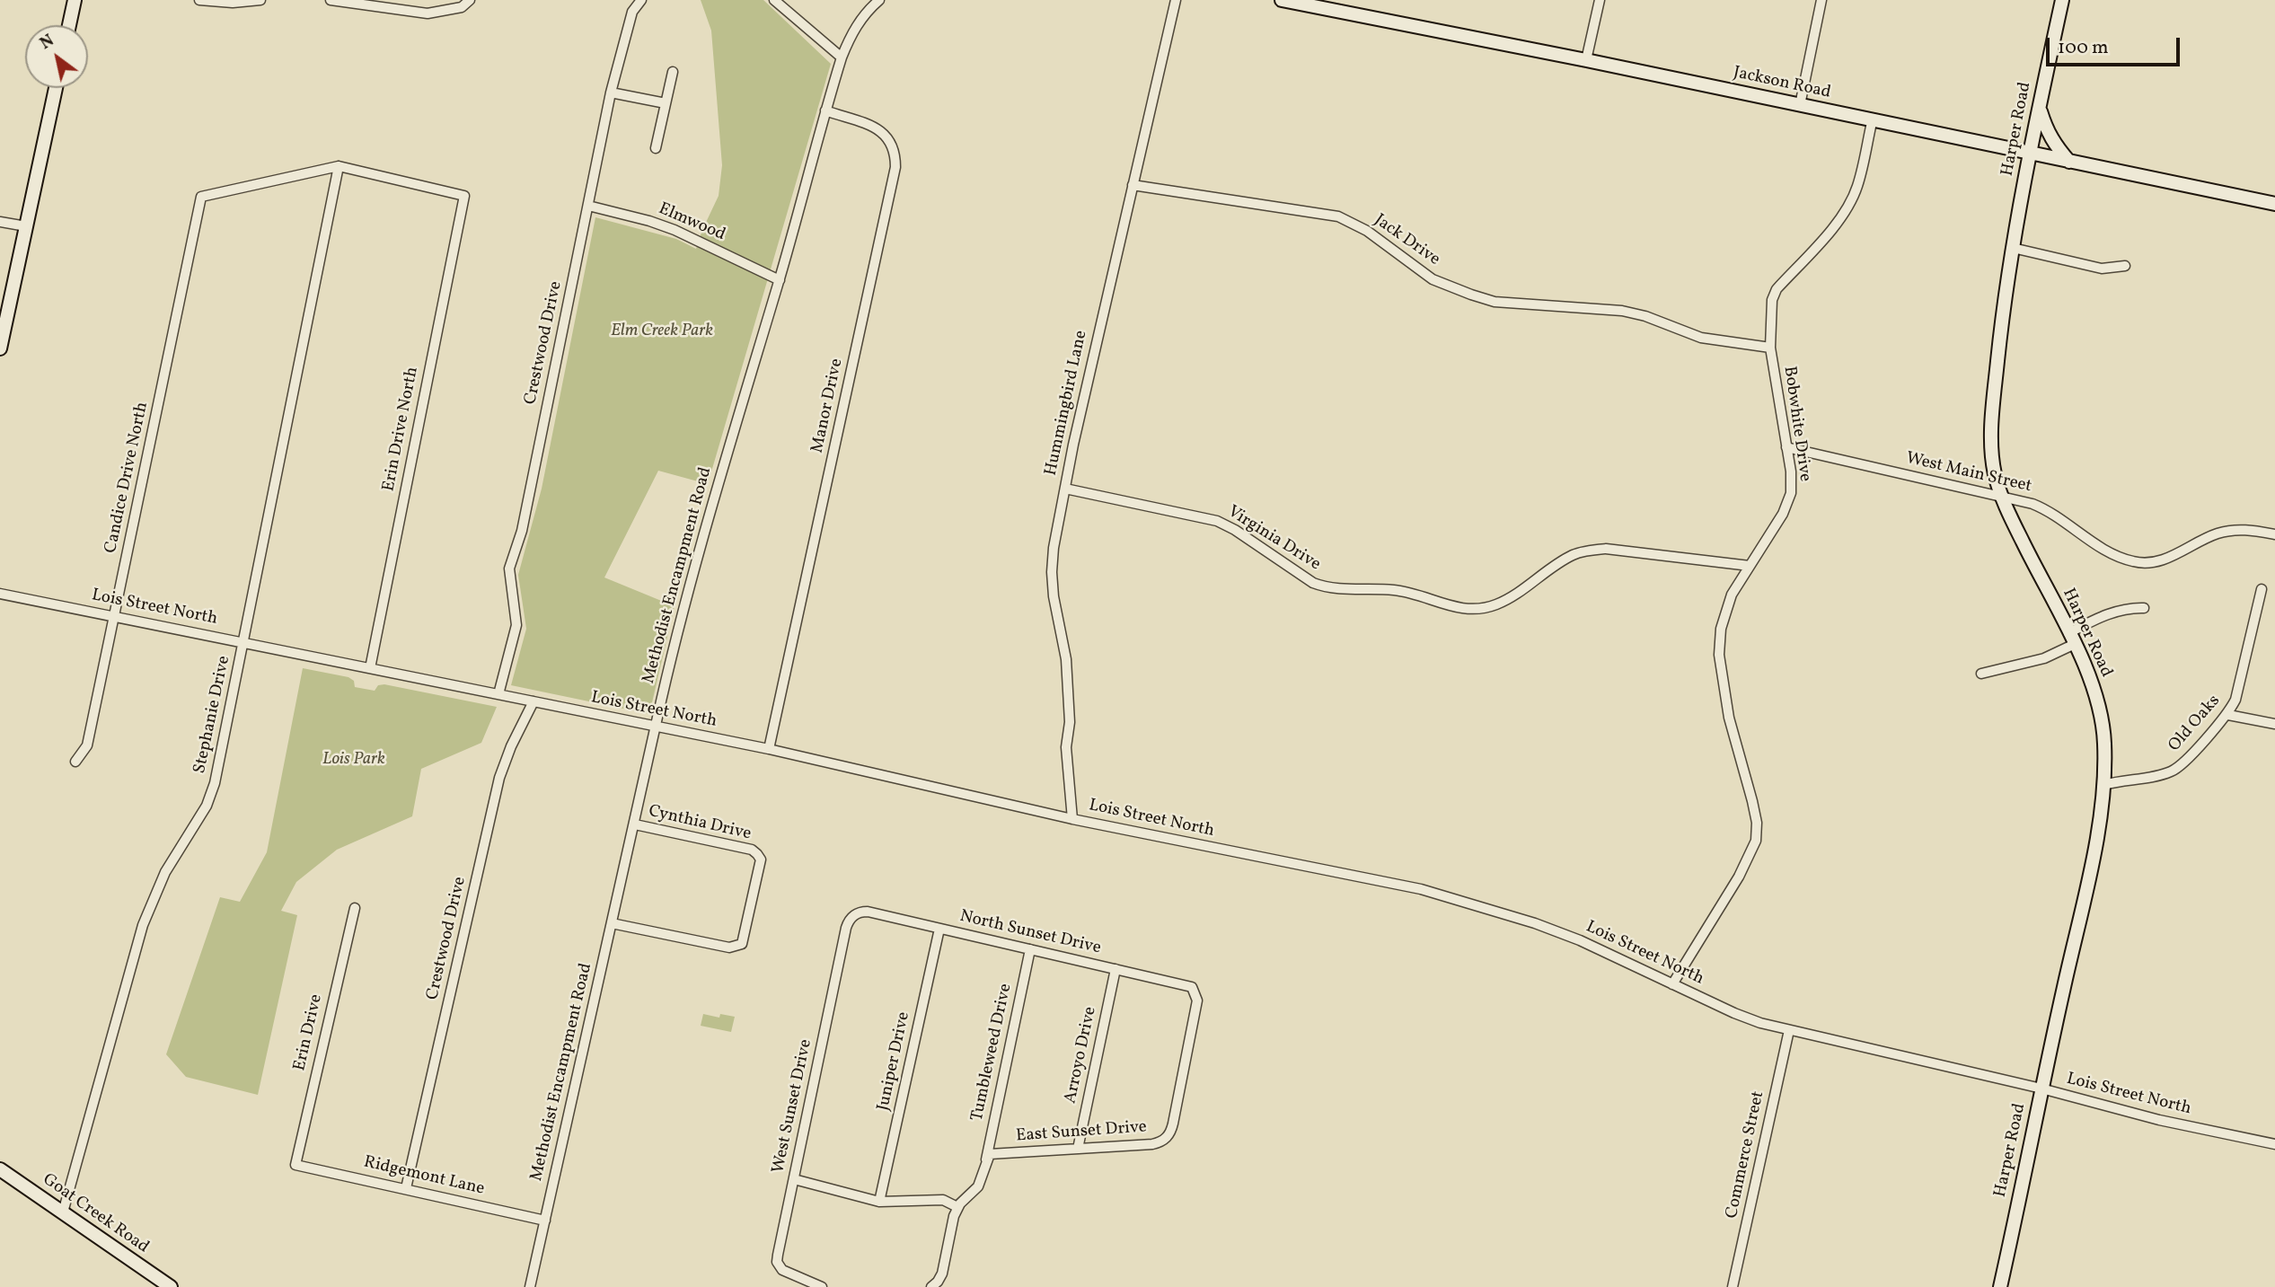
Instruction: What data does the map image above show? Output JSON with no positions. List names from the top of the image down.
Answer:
{
  "streets": {
    "main road": ["Jackson Road", "Harper Road", "Goat Creek Road"],
    "street": [
      "Elmwood",
      "Jack Drive",
      "Crestwood Drive",
      "Hummingbird Lane",
      "Manor Drive",
      "Bobwhite Drive",
      "Erin Drive North",
      "West Main Street",
      "Candice Drive North",
      "Virginia Drive",
      "Methodist Encampment Road",
      "Lois Street North",
      "Stephanie Drive",
      "Old Oaks",
      "Cynthia Drive",
      "North Sunset Drive",
      "Erin Drive",
      "Tumbleweed Drive",
      "Arroyo Drive",
      "Juniper Drive",
      "West Sunset Drive",
      "East Sunset Drive",
      "Commerce Street",
      "Ridgemont Lane"
    ]
  },
  "crossings": [
    ["Jackson Road", "Harper Road"],
    ["Jackson Road", "Bobwhite Drive"],
    ["Harper Road", "West Main Street"],
    ["Harper Road", "Lois Street North"],
    ["Harper Road", "Old Oaks"],
    ["Elmwood", "Crestwood Drive"],
    ["Elmwood", "Methodist Encampment Road"],
    ["Jack Drive", "Hummingbird Lane"],
    ["Jack Drive", "Bobwhite Drive"],
    ["Crestwood Drive", "Lois Street North"],
    ["Crestwood Drive", "Ridgemont Lane"],
    ["Hummingbird Lane", "Virginia Drive"],
    ["Hummingbird Lane", "Lois Street North"],
    ["Manor Drive", "Methodist Encampment Road"],
    ["Manor Drive", "Lois Street North"],
    ["Bobwhite Drive", "West Main Street"],
    ["Bobwhite Drive", "Virginia Drive"],
    ["Bobwhite Drive", "Lois Street North"],
    ["Erin Drive North", "Candice Drive North"],
    ["Erin Drive North", "Lois Street North"],
    ["Erin Drive North", "Stephanie Drive"],
    ["Candice Drive North", "Lois Street North"],
    ["Candice Drive North", "Stephanie Drive"],
    ["Methodist Encampment Road", "Lois Street North"],
    ["Methodist Encampment Road", "Cynthia Drive"],
    ["Methodist Encampment Road", "Ridgemont Lane"],
    ["Lois Street North", "Stephanie Drive"],
    ["Lois Street North", "Commerce Street"],
    ["Stephanie Drive", "Goat Creek Road"],
    ["North Sunset Drive", "Tumbleweed Drive"],
    ["North Sunset Drive", "Arroyo Drive"],
    ["North Sunset Drive", "Juniper Drive"],
    ["North Sunset Drive", "West Sunset Drive"],
    ["North Sunset Drive", "East Sunset Drive"],
    ["Erin Drive", "Ridgemont Lane"],
    ["Tumbleweed Drive", "East Sunset Drive"],
    ["Arroyo Drive", "East Sunset Drive"]
  ],
  "parks": ["Elm Creek Park", "Lois Park"],
  "scale_bar": "100 m",
  "north": "top left"
}
